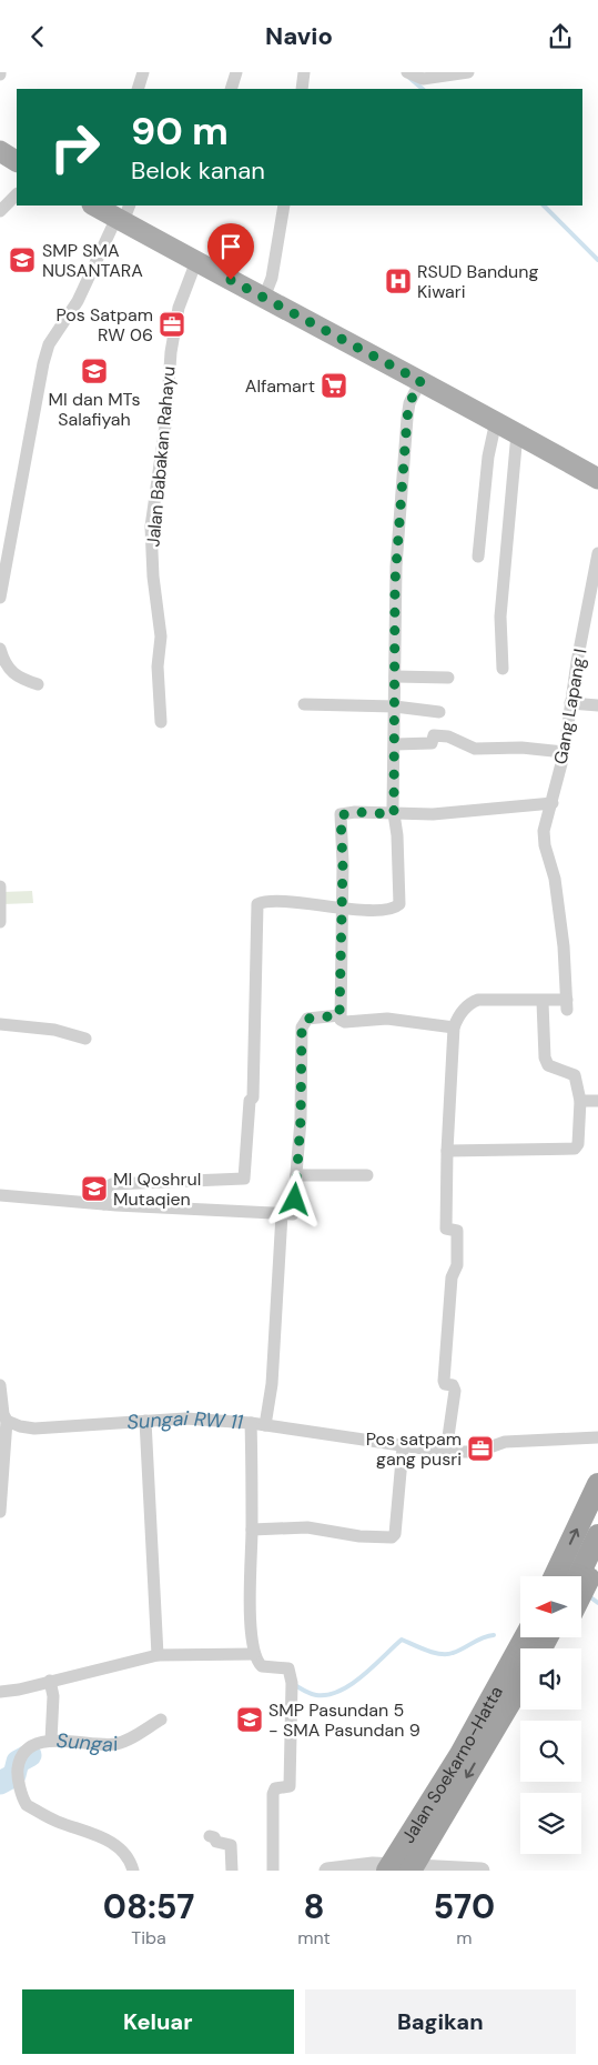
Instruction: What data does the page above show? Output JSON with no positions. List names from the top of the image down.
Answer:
{
  "streets": {
    "highway": ["Jalan Soekarno-Hatta"],
    "street": ["Jalan Babakan Rahayu", "Gang Lapang I"]
  },
  "water": ["Sungai RW 11", "Sungai"],
  "places": {
    "school or university": [
      "SMP SMA NUSANTARA",
      "MI dan MTs Salafiyah",
      "MI Qoshrul Mutaqien",
      "SMP Pasundan 5 - SMA Pasundan 9"
    ],
    "hospital": ["RSUD Bandung Kiwari"],
    "office": ["Pos Satpam RW 06", "Pos satpam gang pusri"],
    "supermarket": ["Alfamart"]
  },
  "north": "left",
  "page": {
    "header": "Navio",
    "turn": ["90 m", "Belok kanan"],
    "eta": [
      "08:57",
      "Tiba",
      "8",
      "mnt",
      "570",
      "m"
    ],
    "buttons": ["Keluar", "Bagikan"]
  }
}
